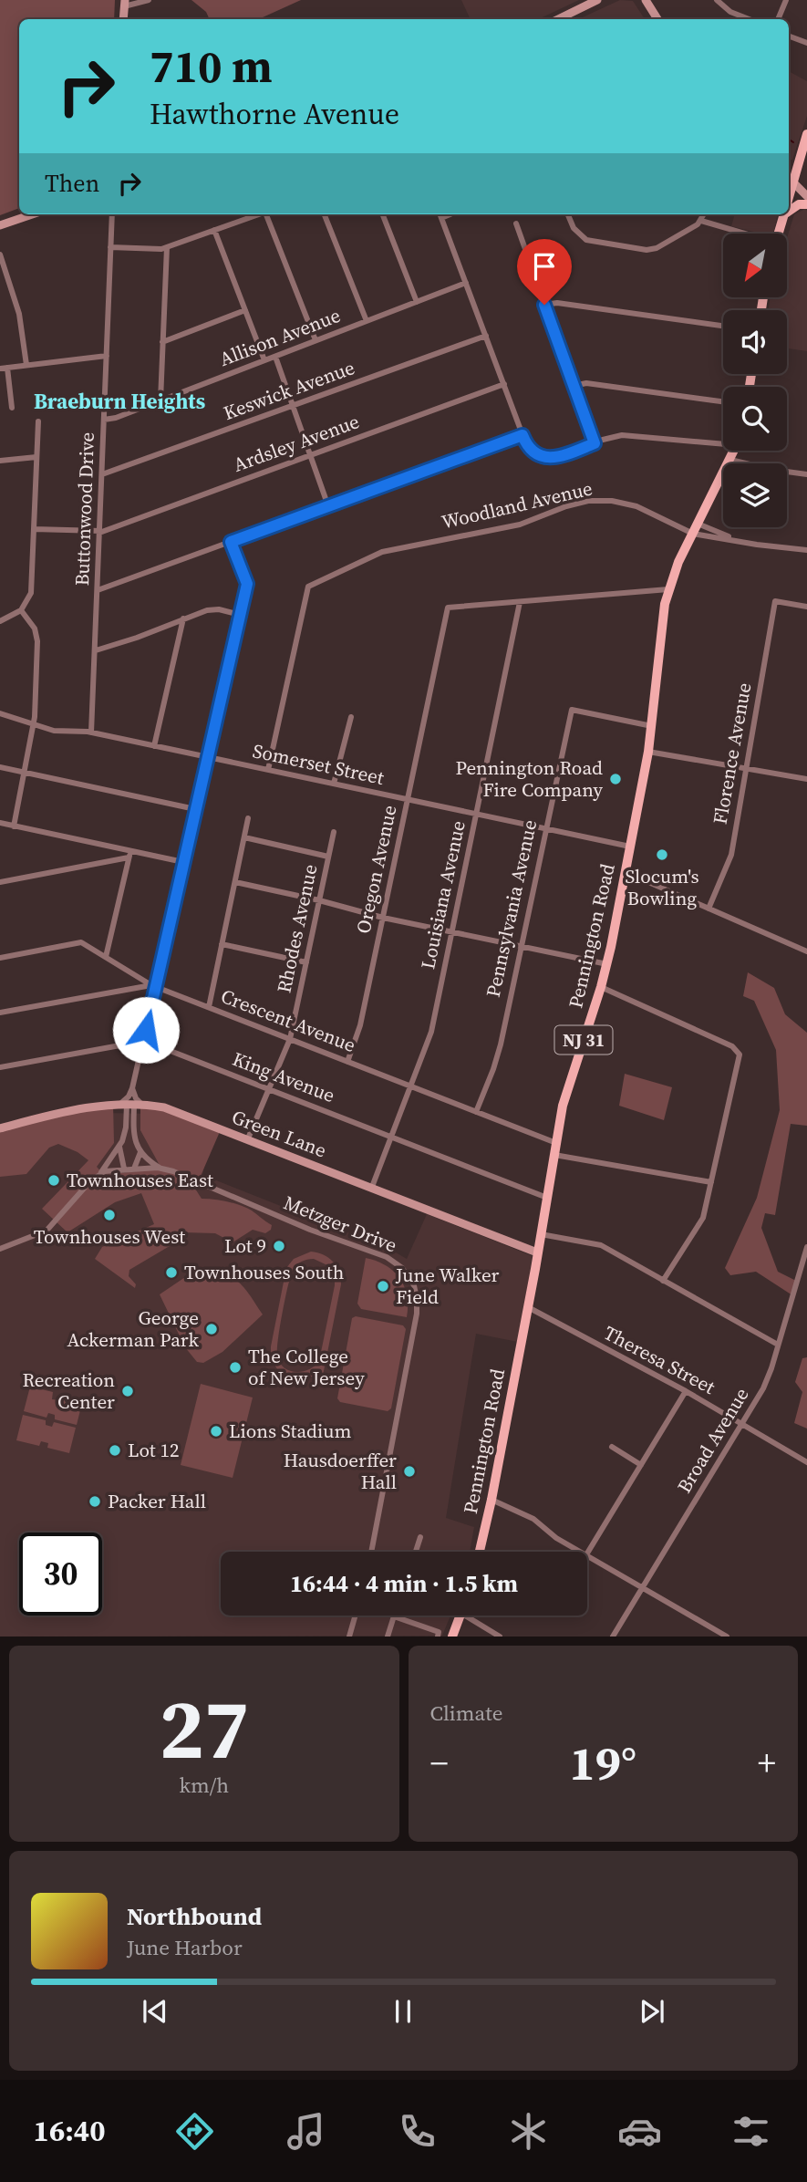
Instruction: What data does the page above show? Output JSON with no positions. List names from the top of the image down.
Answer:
{
  "streets": {
    "main road": ["Pennington Road", "NJ 31"],
    "street": [
      "Allison Avenue",
      "Keswick Avenue",
      "Ardsley Avenue",
      "Woodland Avenue",
      "Buttonwood Drive",
      "Florence Avenue",
      "Somerset Street",
      "Oregon Avenue",
      "Louisiana Avenue",
      "Pennsylvania Avenue",
      "Rhodes Avenue",
      "Crescent Avenue",
      "King Avenue",
      "Green Lane",
      "Metzger Drive",
      "Theresa Street",
      "Broad Avenue"
    ]
  },
  "crossings": [
    ["Allison Avenue", "Buttonwood Drive"],
    ["Keswick Avenue", "Buttonwood Drive"],
    ["Ardsley Avenue", "Buttonwood Drive"],
    ["Woodland Avenue", "Somerset Street"],
    ["Woodland Avenue", "Pennington Road"],
    ["Buttonwood Drive", "Somerset Street"],
    ["Somerset Street", "Oregon Avenue"],
    ["Somerset Street", "Louisiana Avenue"],
    ["Somerset Street", "Pennsylvania Avenue"],
    ["Somerset Street", "Pennington Road"],
    ["Oregon Avenue", "Louisiana Avenue"],
    ["Oregon Avenue", "Crescent Avenue"],
    ["Louisiana Avenue", "Crescent Avenue"],
    ["Louisiana Avenue", "King Avenue"],
    ["Louisiana Avenue", "Green Lane"],
    ["Pennsylvania Avenue", "Pennington Road"],
    ["Pennsylvania Avenue", "Crescent Avenue"],
    ["Rhodes Avenue", "Crescent Avenue"],
    ["Rhodes Avenue", "King Avenue"],
    ["Rhodes Avenue", "Green Lane"],
    ["Pennington Road", "Crescent Avenue"],
    ["Pennington Road", "King Avenue"],
    ["Pennington Road", "Green Lane"],
    ["Pennington Road", "Theresa Street"],
    ["Theresa Street", "Broad Avenue"]
  ],
  "districts": ["Braeburn Heights"],
  "places": [
    "Pennington Road Fire Company",
    "Slocum's Bowling",
    "Townhouses East",
    "Townhouses West",
    "Lot 9",
    "Townhouses South",
    "June Walker Field",
    "George Ackerman Park",
    "The College of New Jersey",
    "Recreation Center",
    "Lions Stadium",
    "Lot 12",
    "Hausdoerffer Hall",
    "Packer Hall"
  ],
  "north": "bottom left",
  "page": {
    "turn": ["710 m", "Hawthorne Avenue"],
    "then": "Then",
    "limit": "30",
    "trip": "16:44 · 4 min · 1.5 km",
    "tile": [
      ["27", "km/h"],
      "Climate"
    ],
    "heat": ["−", "19°", "+"],
    "song": ["Northbound", "June Harbor"],
    "tabs": "16:40"
  }
}
